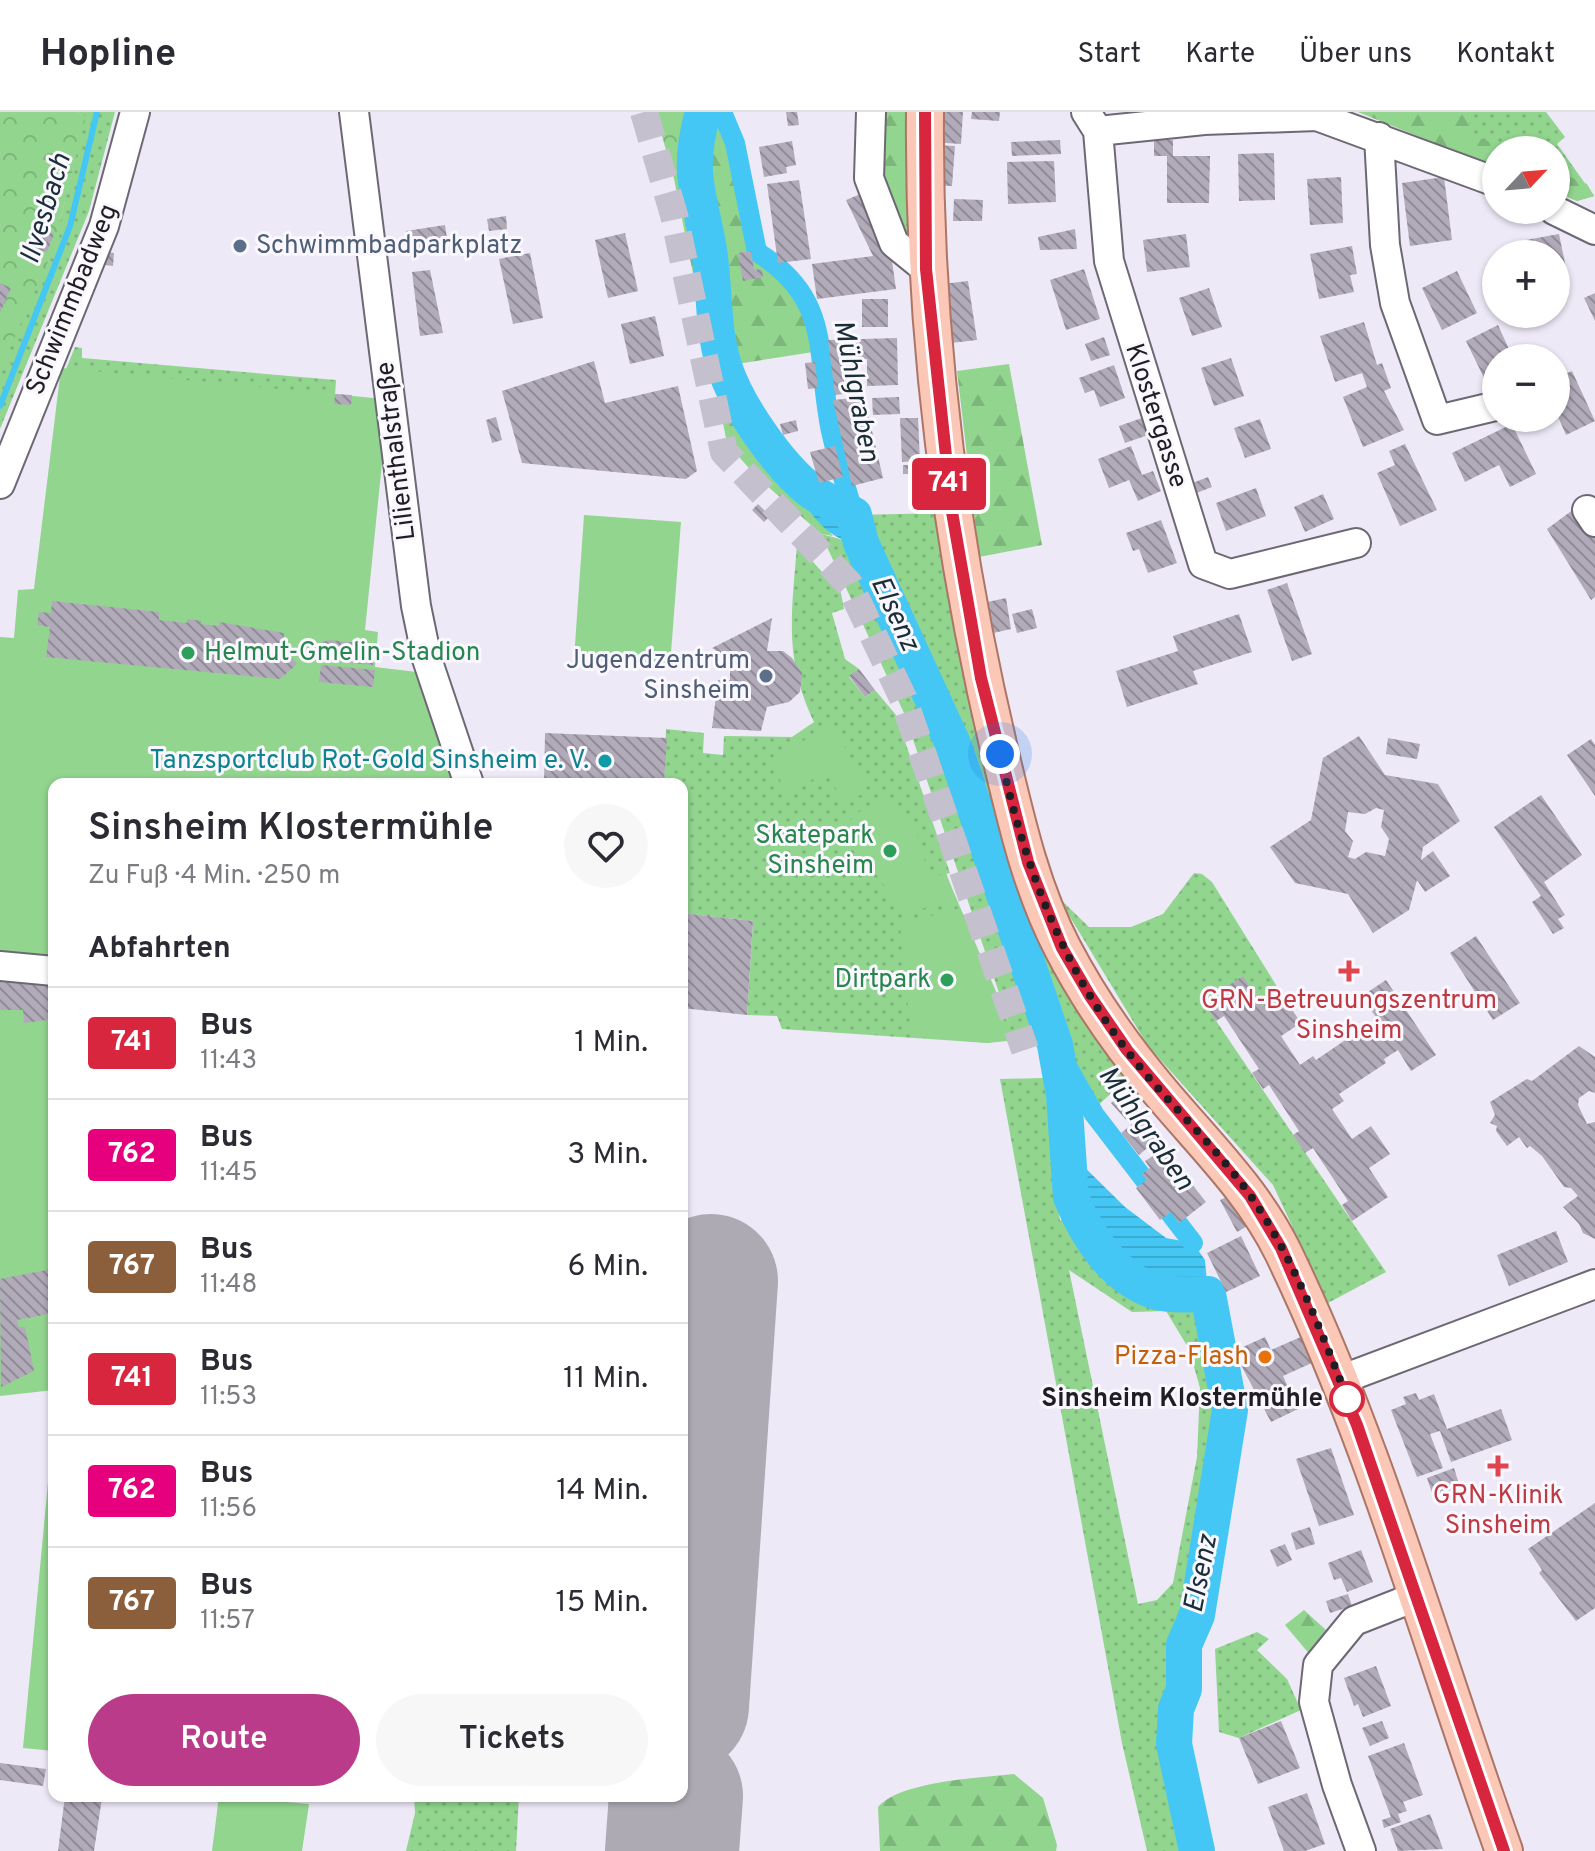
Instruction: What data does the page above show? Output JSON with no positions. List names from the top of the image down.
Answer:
{
  "streets": {
    "street": ["Schwimmbadweg", "Klostergasse", "Lilienthalstraße"]
  },
  "water": ["Ilvesbach", "Mühlgraben", "Elsenz"],
  "places": {
    "other": [
      "Schwimmbadparkplatz",
      "Helmut-Gmelin-Stadion",
      "Jugendzentrum Sinsheim",
      "Tanzsportclub Rot-Gold Sinsheim e. V.",
      "Skatepark Sinsheim",
      "Dirtpark",
      "Pizza-Flash",
      "Sinsheim Klostermühle"
    ],
    "health": ["GRN-Betreuungszentrum Sinsheim", "GRN-Klinik Sinsheim"]
  },
  "lines": ["bus line 741"],
  "north": "top right",
  "page": {
    "header": "Hopline",
    "nav": [
      "Start",
      "Karte",
      "Über uns",
      "Kontakt"
    ],
    "on_map": "741",
    "map_buttons": ["+", "−"],
    "heading": [
      ["Sinsheim Klostermühle", "Zu Fuß · 4 Min. · 250 m"],
      "Abfahrten"
    ],
    "list": [
      {
        "mark": "741",
        "name": "Bus",
        "note": "11:43",
        "value": "1 Min."
      },
      {
        "mark": "762",
        "name": "Bus",
        "note": "11:45",
        "value": "3 Min."
      },
      {
        "mark": "767",
        "name": "Bus",
        "note": "11:48",
        "value": "6 Min."
      },
      {
        "mark": "741",
        "name": "Bus",
        "note": "11:53",
        "value": "11 Min."
      },
      {
        "mark": "762",
        "name": "Bus",
        "note": "11:56",
        "value": "14 Min."
      },
      {
        "mark": "767",
        "name": "Bus",
        "note": "11:57",
        "value": "15 Min."
      }
    ],
    "buttons": ["Route", "Tickets"]
  }
}
